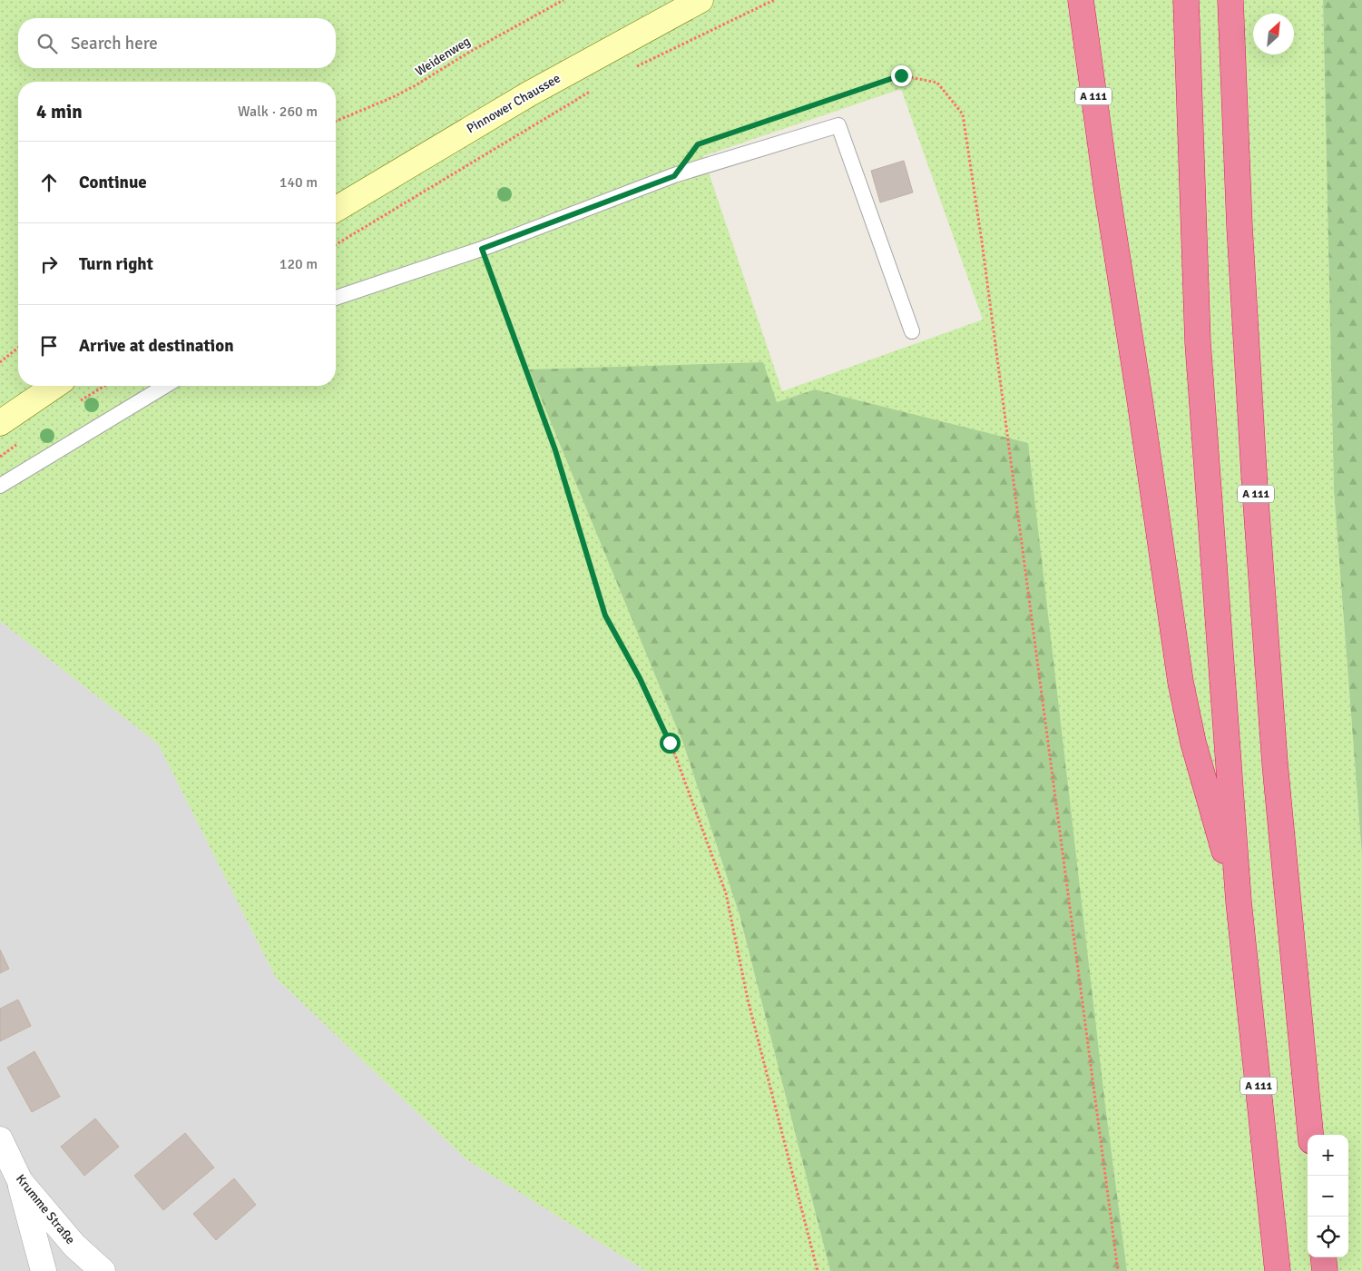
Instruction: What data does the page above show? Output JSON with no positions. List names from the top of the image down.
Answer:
{
  "streets": {
    "highway": ["A 111"],
    "main road": ["Pinnower Chaussee"],
    "street": ["Krumme Straße"],
    "path": ["Weidenweg"]
  },
  "north": "top right",
  "page": {
    "search": "Search here",
    "heading": ["4 min", "Walk · 260 m"],
    "list": [
      ["Continue", "140 m"],
      ["Turn right", "120 m"],
      "Arrive at destination"
    ],
    "map_buttons": ["+", "−"]
  }
}
